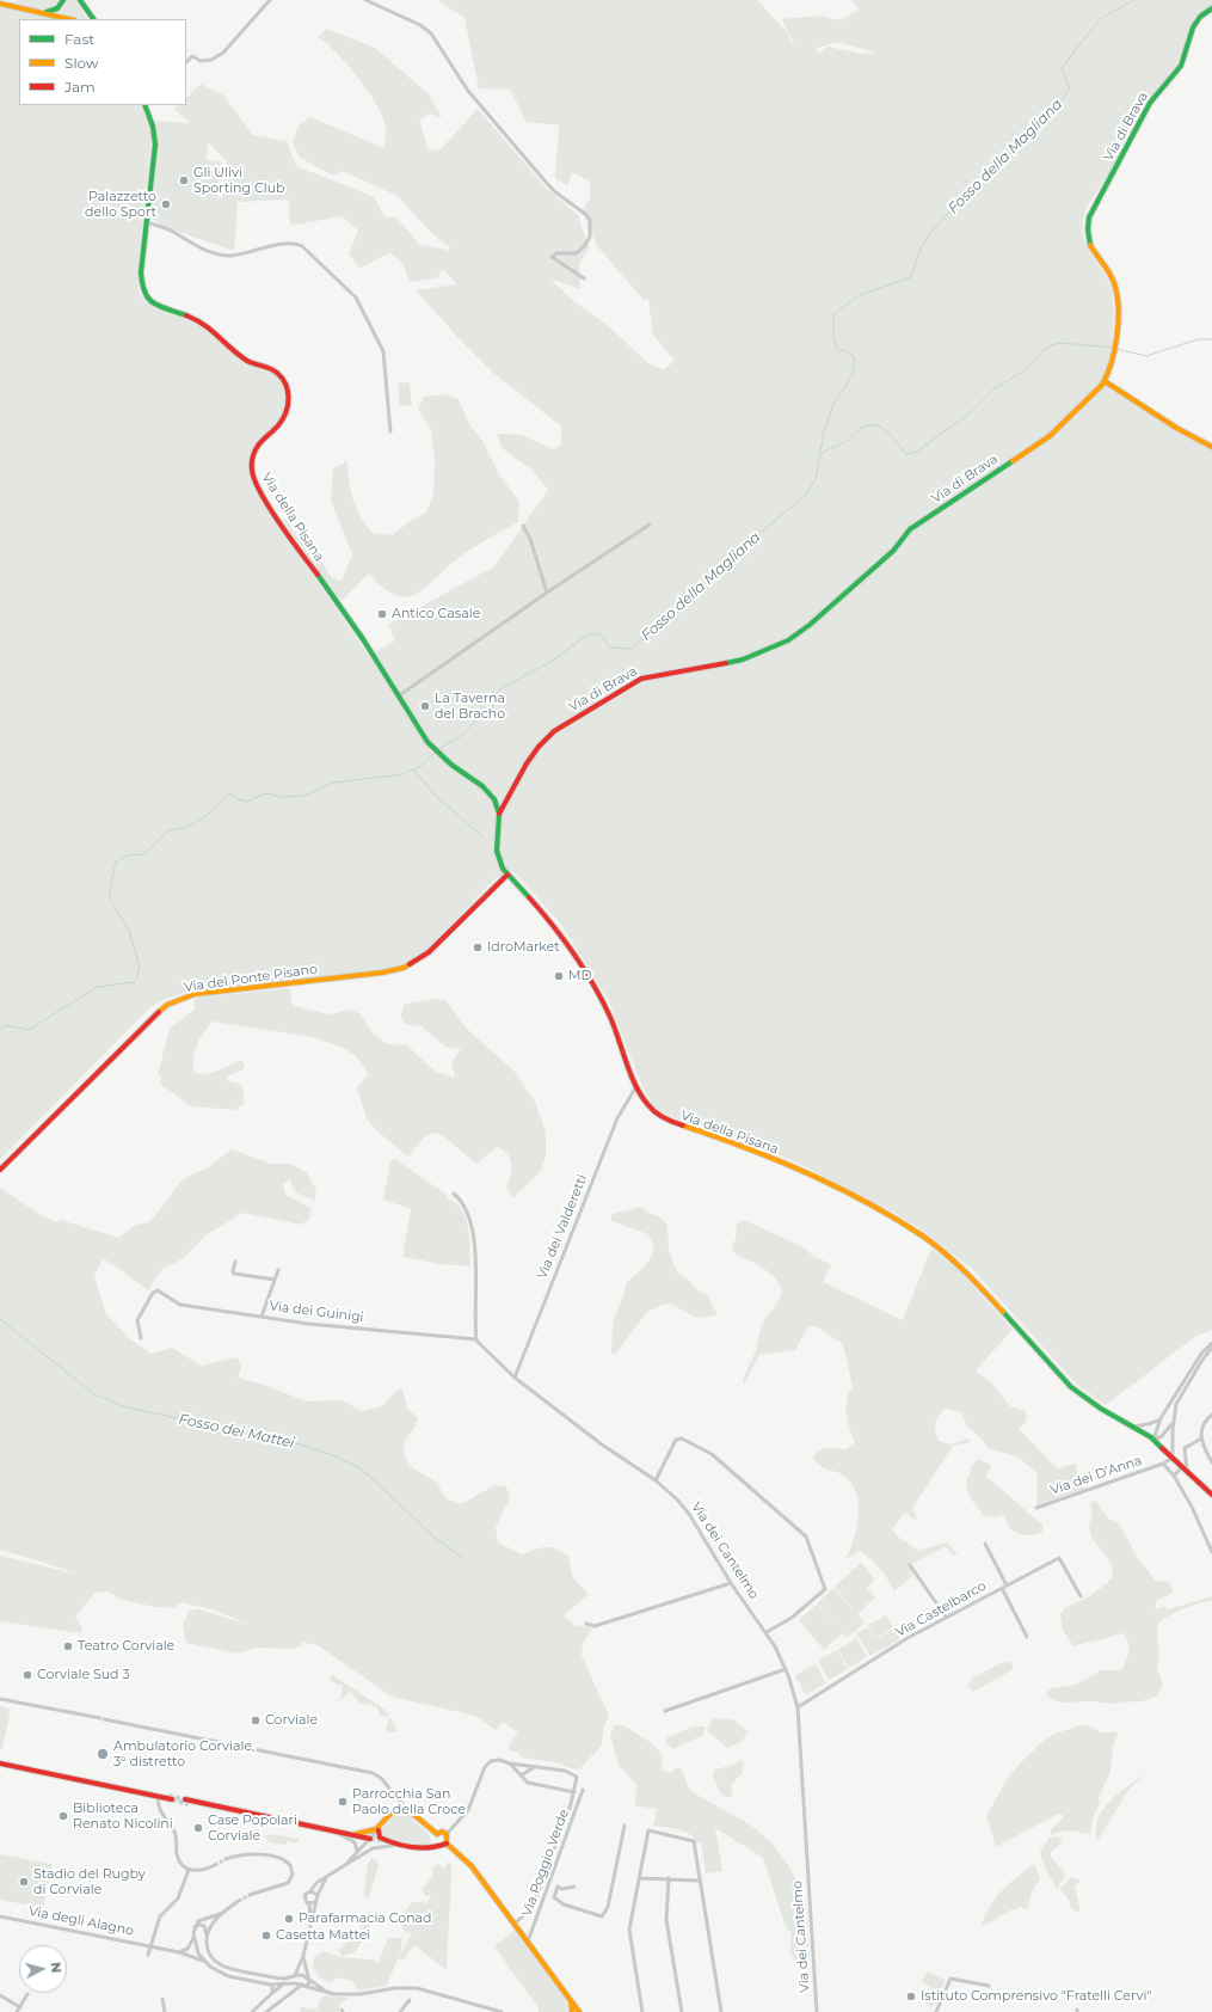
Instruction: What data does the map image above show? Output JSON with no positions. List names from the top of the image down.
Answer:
{
  "streets": {
    "main road": [
      "Via di Brava",
      "Via della Pisana",
      "Via del Ponte Pisano",
      "Via Poggio Verde"
    ],
    "street": [
      "Via dei Valderetti",
      "Via dei Guinigi",
      "Via dei D’Anna",
      "Via dei Cantelmo",
      "Via Castelbarco",
      "Via degli Alagno"
    ]
  },
  "crossings": [
    ["Via di Brava", "Via della Pisana"],
    ["Via della Pisana", "Via del Ponte Pisano"],
    ["Via della Pisana", "Via dei Valderetti"],
    ["Via della Pisana", "Via dei D’Anna"],
    ["Via dei Valderetti", "Via dei Cantelmo"],
    ["Via dei Guinigi", "Via dei Cantelmo"],
    ["Via dei Cantelmo", "Via Castelbarco"]
  ],
  "water": ["Fosso della Magliana", "Fosso dei Mattei"],
  "places": [
    "Gli Ulivi Sporting Club",
    "Palazzetto dello Sport",
    "Antico Casale",
    "La Taverna del Bracho",
    "IdroMarket",
    "MD",
    "Teatro Corviale",
    "Corviale Sud 3",
    "Corviale",
    "Ambulatorio Corviale, 3° distretto",
    "Parrocchia San Paolo della Croce",
    "Biblioteca Renato Nicolini",
    "Case Popolari Corviale",
    "Stadio del Rugby di Corviale",
    "Parafarmacia Conad",
    "Casetta Mattei",
    "Istituto Comprensivo \"Fratelli Cervi\""
  ],
  "legend": ["Fast", "Slow", "Jam"],
  "north": "right"
}
